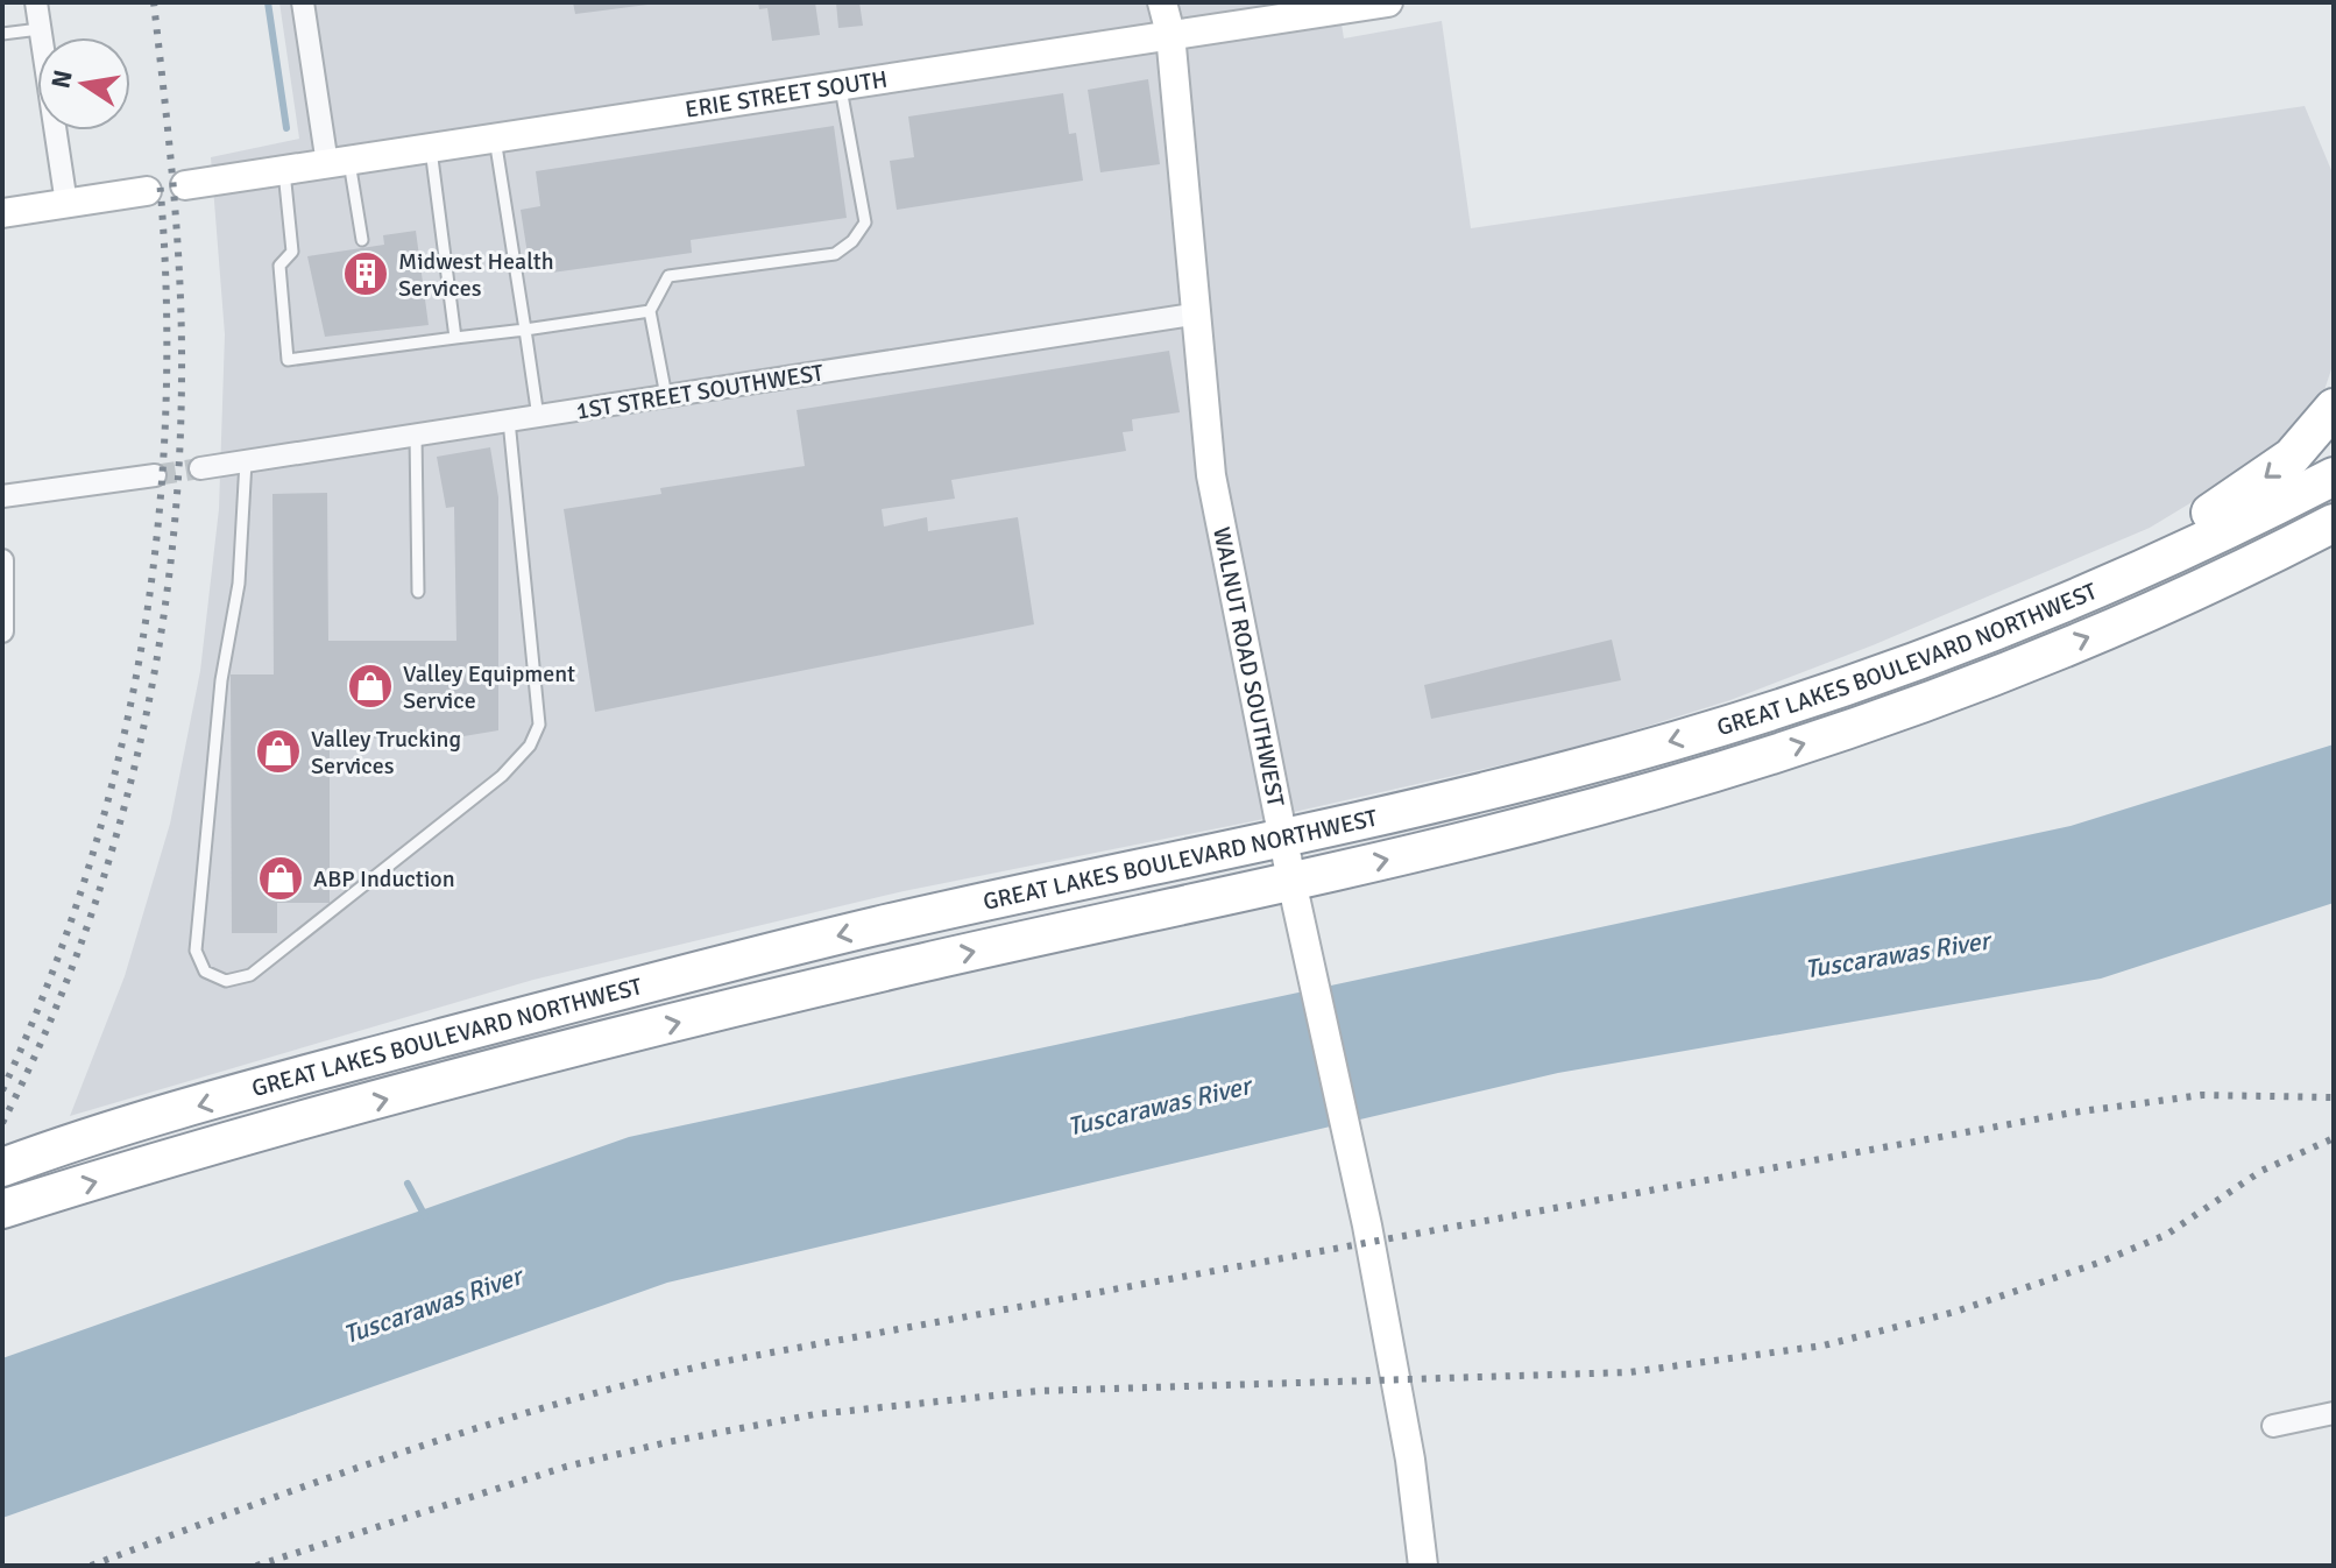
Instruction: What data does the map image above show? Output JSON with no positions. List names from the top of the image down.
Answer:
{
  "streets": {
    "highway": ["GREAT LAKES BOULEVARD NORTHWEST"],
    "main road": ["ERIE STREET SOUTH", "WALNUT ROAD SOUTHWEST"],
    "street": ["1ST STREET SOUTHWEST"]
  },
  "crossings": [
    ["ERIE STREET SOUTH", "WALNUT ROAD SOUTHWEST"],
    ["1ST STREET SOUTHWEST", "WALNUT ROAD SOUTHWEST"],
    ["GREAT LAKES BOULEVARD NORTHWEST", "WALNUT ROAD SOUTHWEST"]
  ],
  "water": ["Tuscarawas River"],
  "places": {
    "building": ["Midwest Health Services"],
    "shop": ["Valley Equipment Service", "Valley Trucking Services", "ABP Induction"]
  },
  "north": "left"
}
